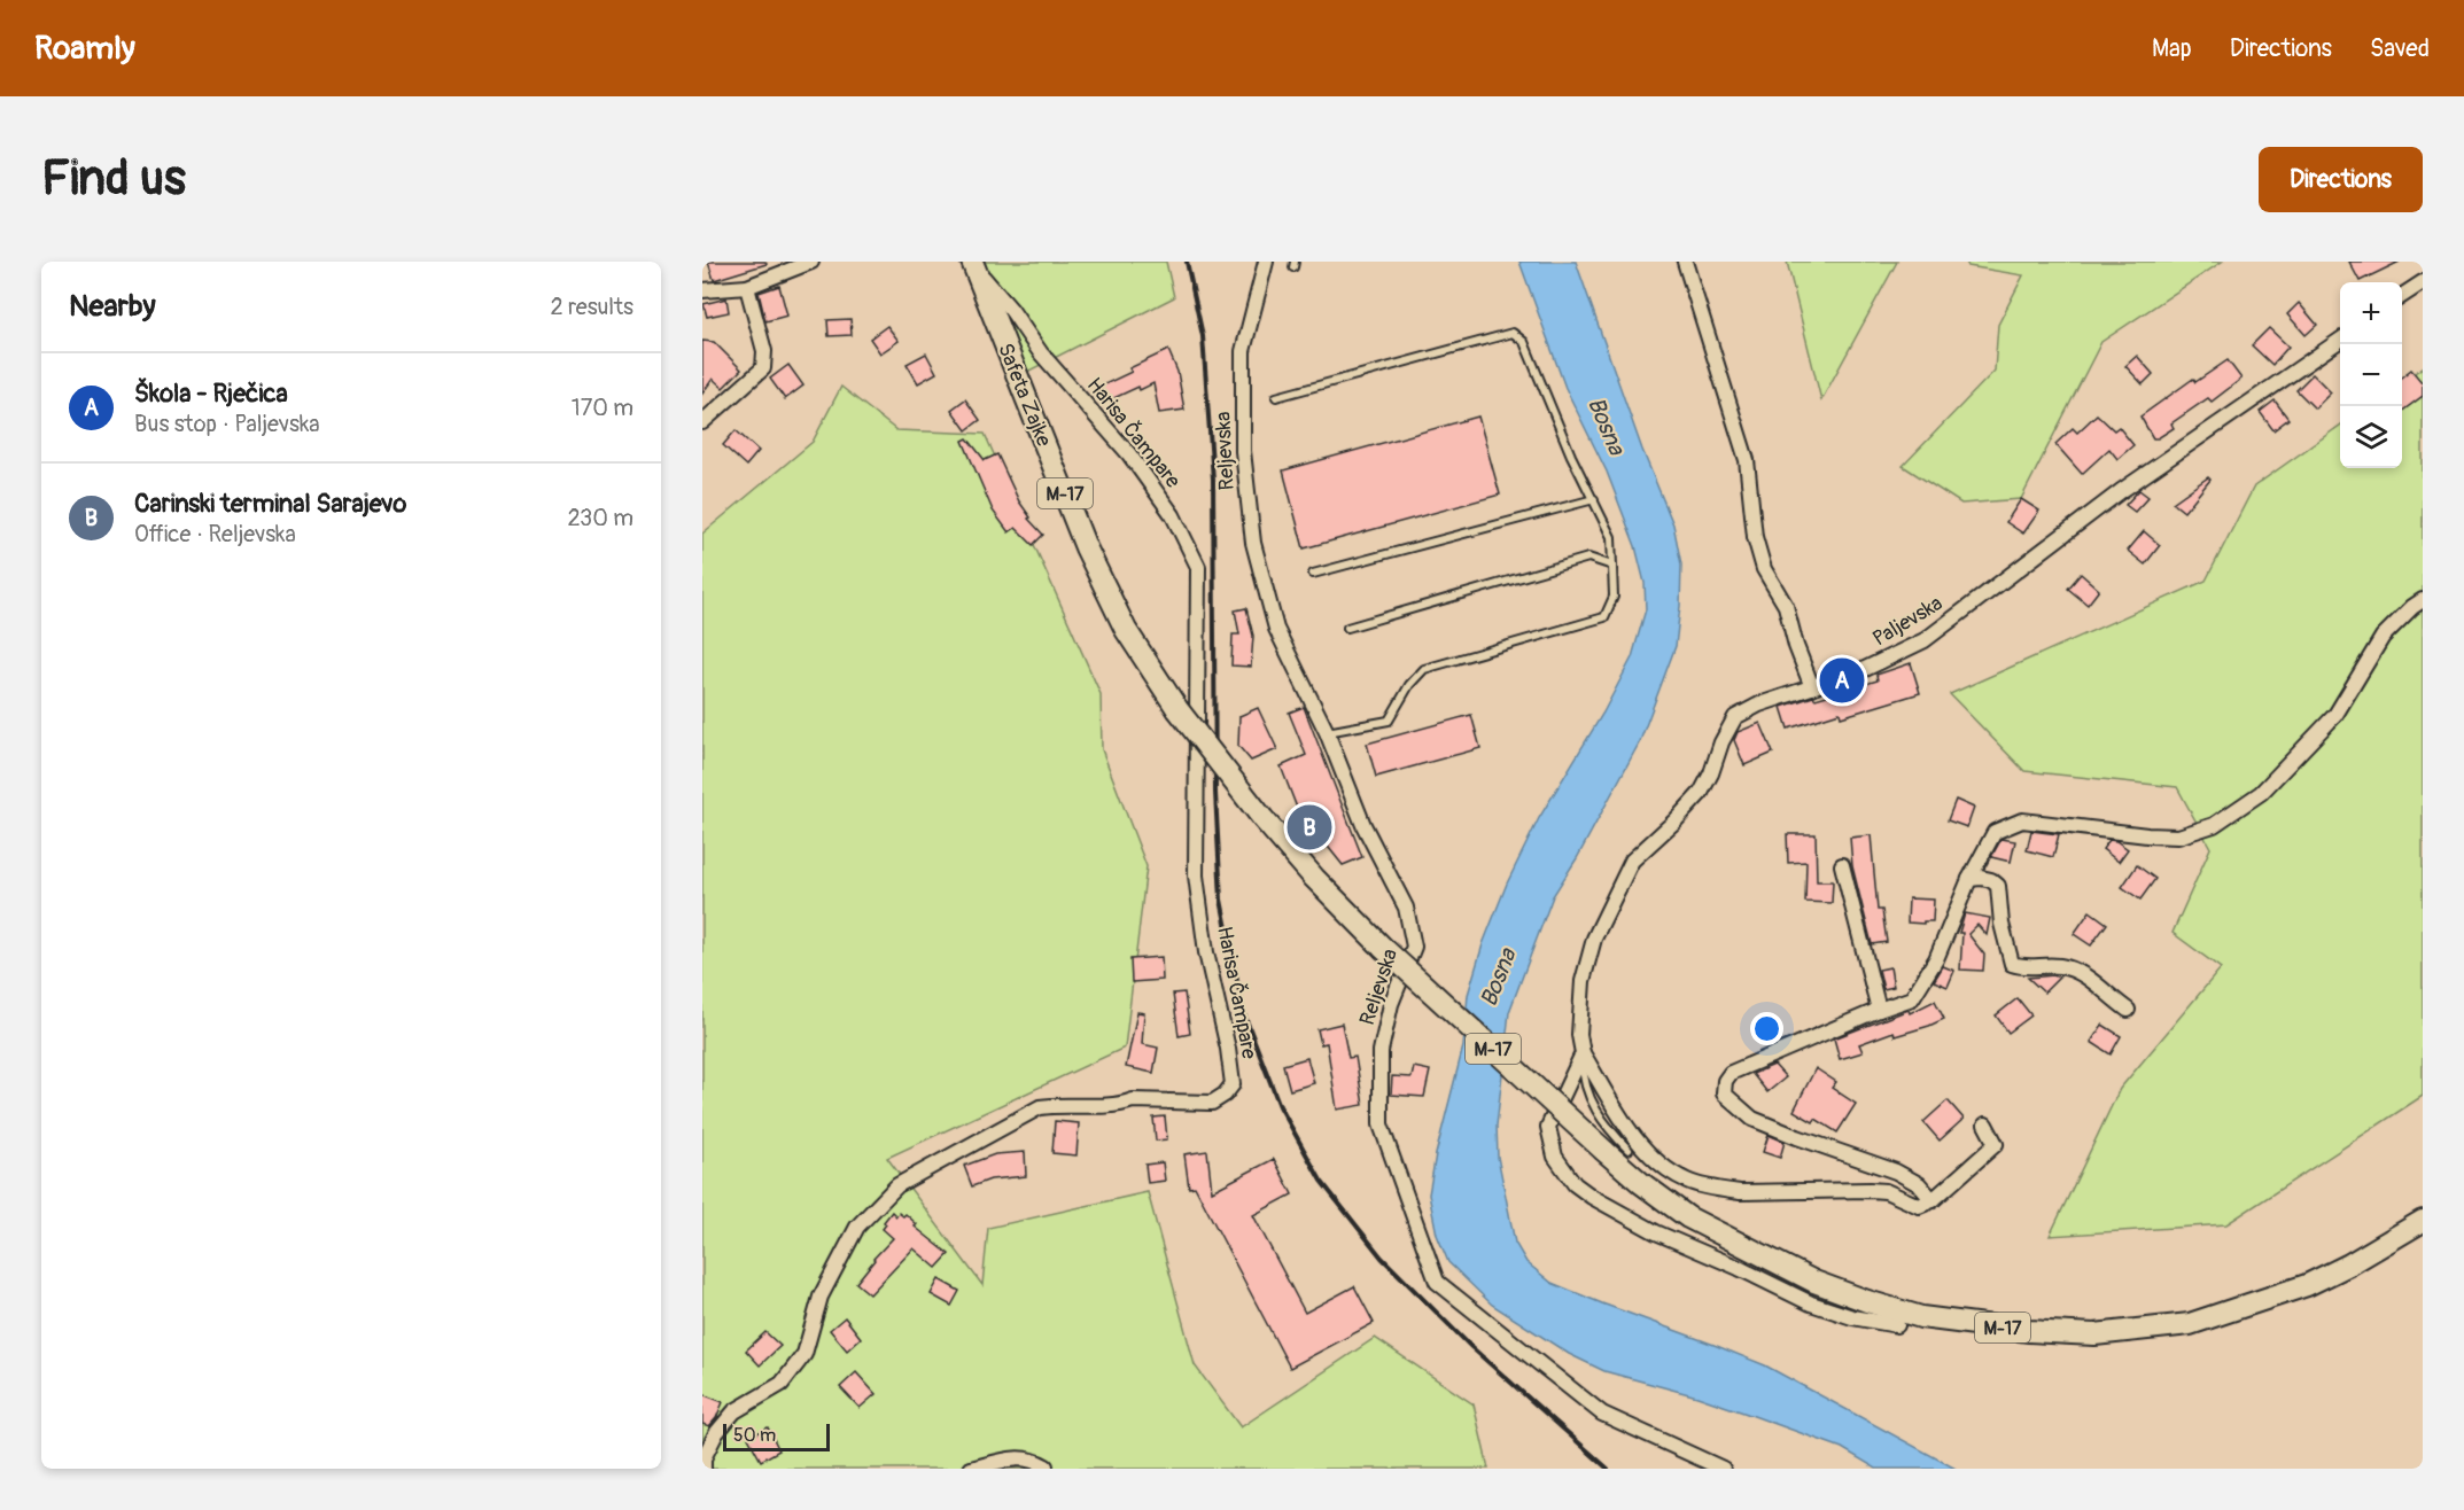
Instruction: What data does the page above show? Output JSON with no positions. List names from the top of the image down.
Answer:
{
  "streets": {
    "main road": ["Safeta Zajke", "M-17"],
    "street": ["Harisa Čampare", "Reljevska", "Paljevska"]
  },
  "crossings": [
    ["Safeta Zajke", "Harisa Čampare"]
  ],
  "water": ["Bosna"],
  "scale_bar": "50 m",
  "page": {
    "header": "Roamly",
    "nav": ["Map", "Directions", "Saved"],
    "buttons": "Directions",
    "title": "Find us",
    "heading": ["Nearby", "2 results"],
    "map_buttons": ["+", "−"],
    "list": [
      {
        "mark": "A",
        "name": "Škola - Rječica",
        "note": "Bus stop · Paljevska",
        "value": "170 m"
      },
      {
        "mark": "B",
        "name": "Carinski terminal Sarajevo",
        "note": "Office · Reljevska",
        "value": "230 m"
      }
    ],
    "pins": ["A", "B"],
    "scale": "50 m"
  }
}
